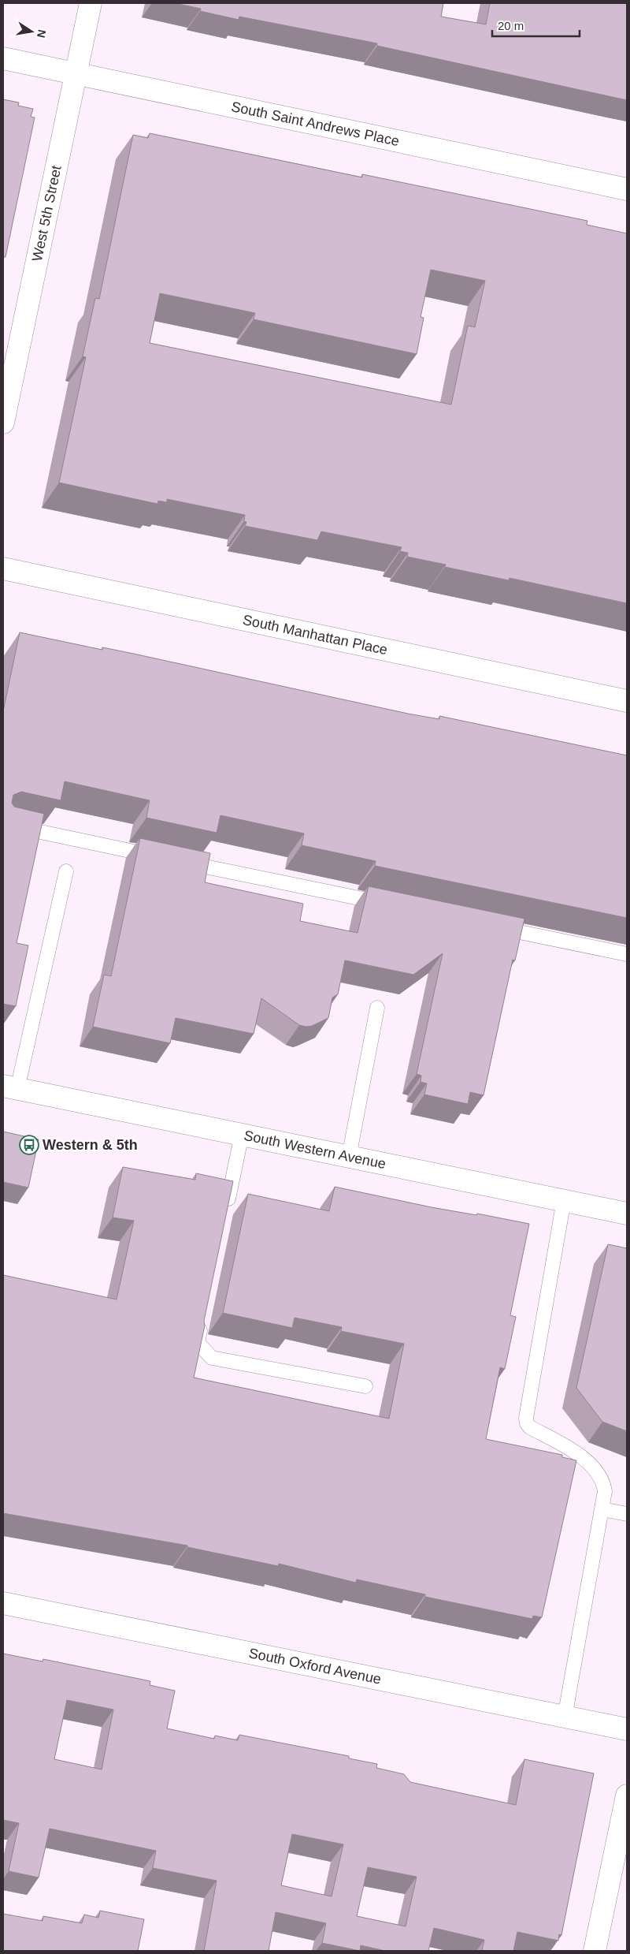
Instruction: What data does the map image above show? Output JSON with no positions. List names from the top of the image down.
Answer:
{
  "streets": {
    "street": [
      "South Saint Andrews Place",
      "West 5th Street",
      "South Manhattan Place",
      "South Western Avenue",
      "South Oxford Avenue"
    ]
  },
  "crossings": [
    ["South Saint Andrews Place", "West 5th Street"]
  ],
  "places": {
    "bus stop": ["Western & 5th"]
  },
  "scale_bar": "20 m",
  "north": "right"
}
